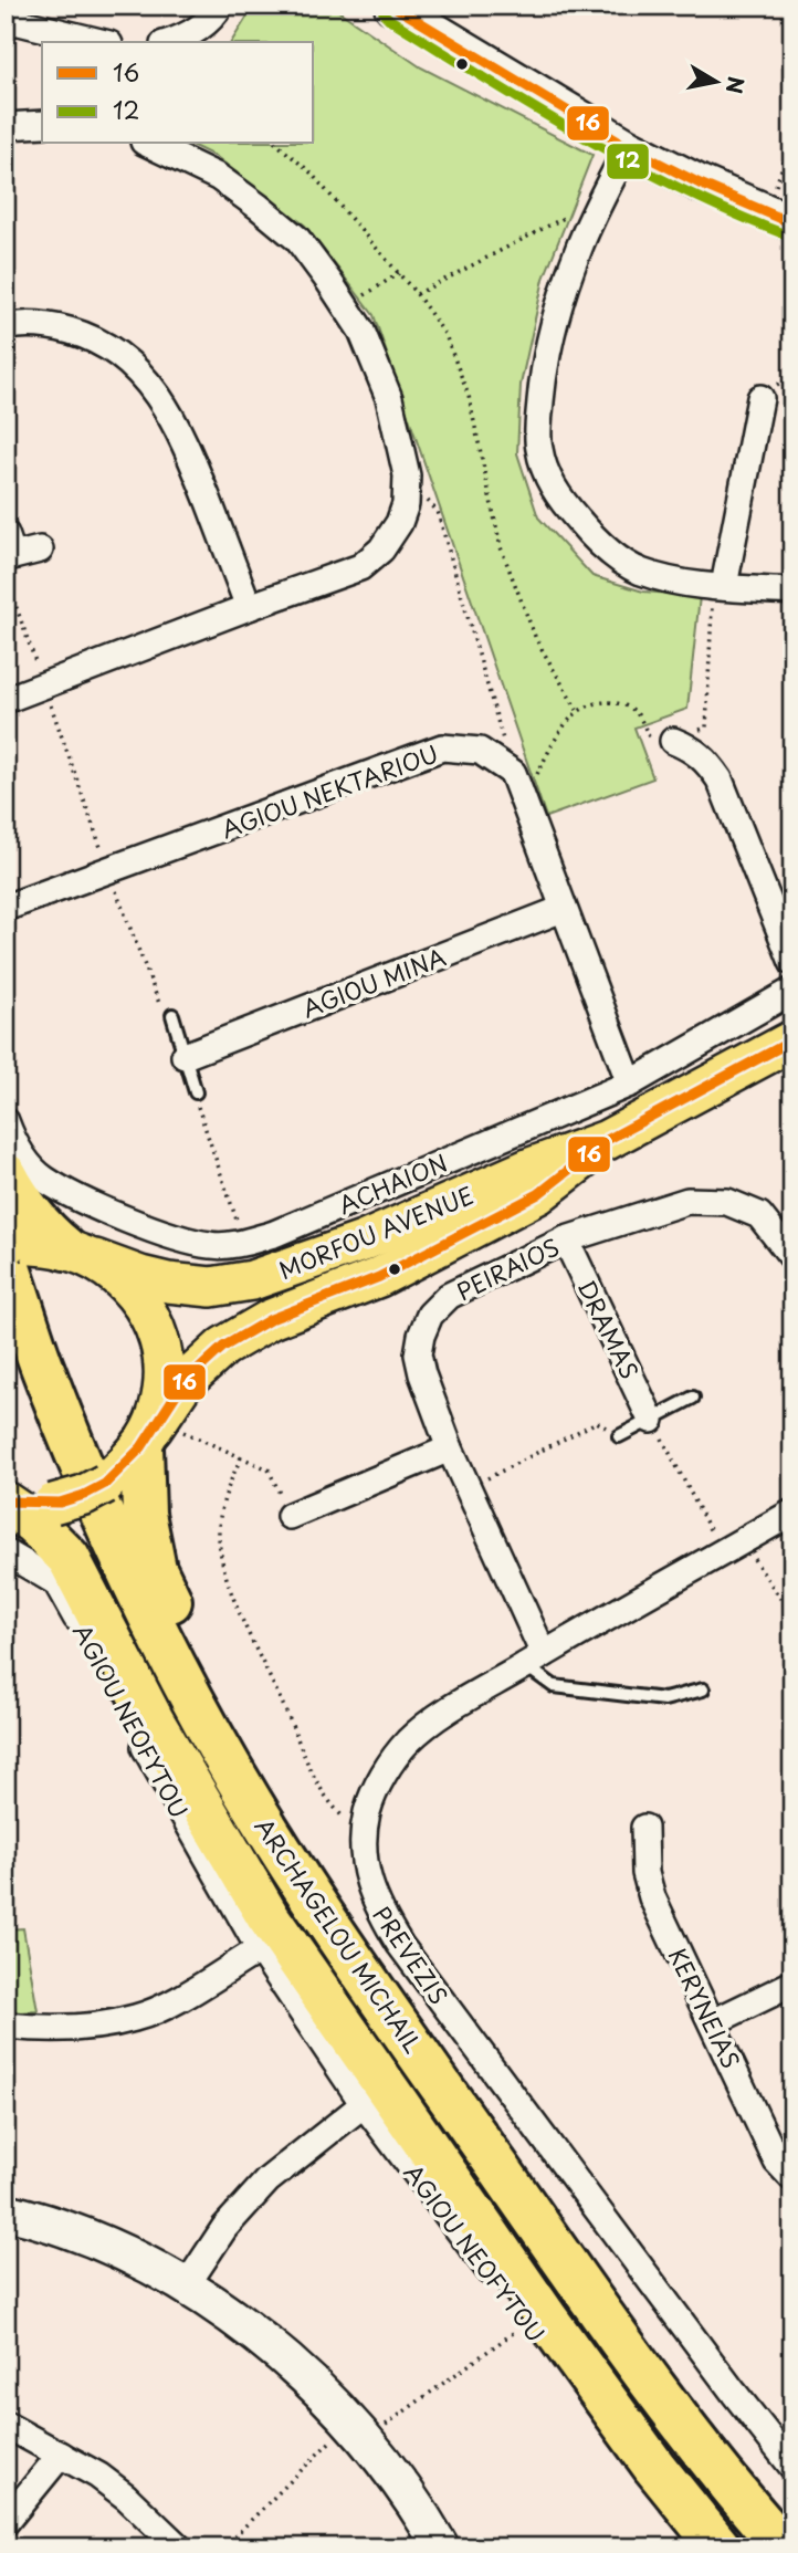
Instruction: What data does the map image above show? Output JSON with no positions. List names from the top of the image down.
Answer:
{
  "streets": {
    "highway": ["ARCHAGELOU MICHAIL"],
    "main road": ["MORFOU AVENUE"],
    "street": [
      "AGIOU NEKTARIOU",
      "AGIOU MINA",
      "ACHAION",
      "PEIRAIOS",
      "DRAMAS",
      "AGIOU NEOFYTOU",
      "PREVEZIS",
      "KERYNEIAS"
    ]
  },
  "crossings": [
    ["MORFOU AVENUE", "ARCHAGELOU MICHAIL"],
    ["PEIRAIOS", "DRAMAS"],
    ["PEIRAIOS", "PREVEZIS"]
  ],
  "lines": ["transit line 16", "transit line 12"],
  "legend": ["16", "12"],
  "north": "right"
}
